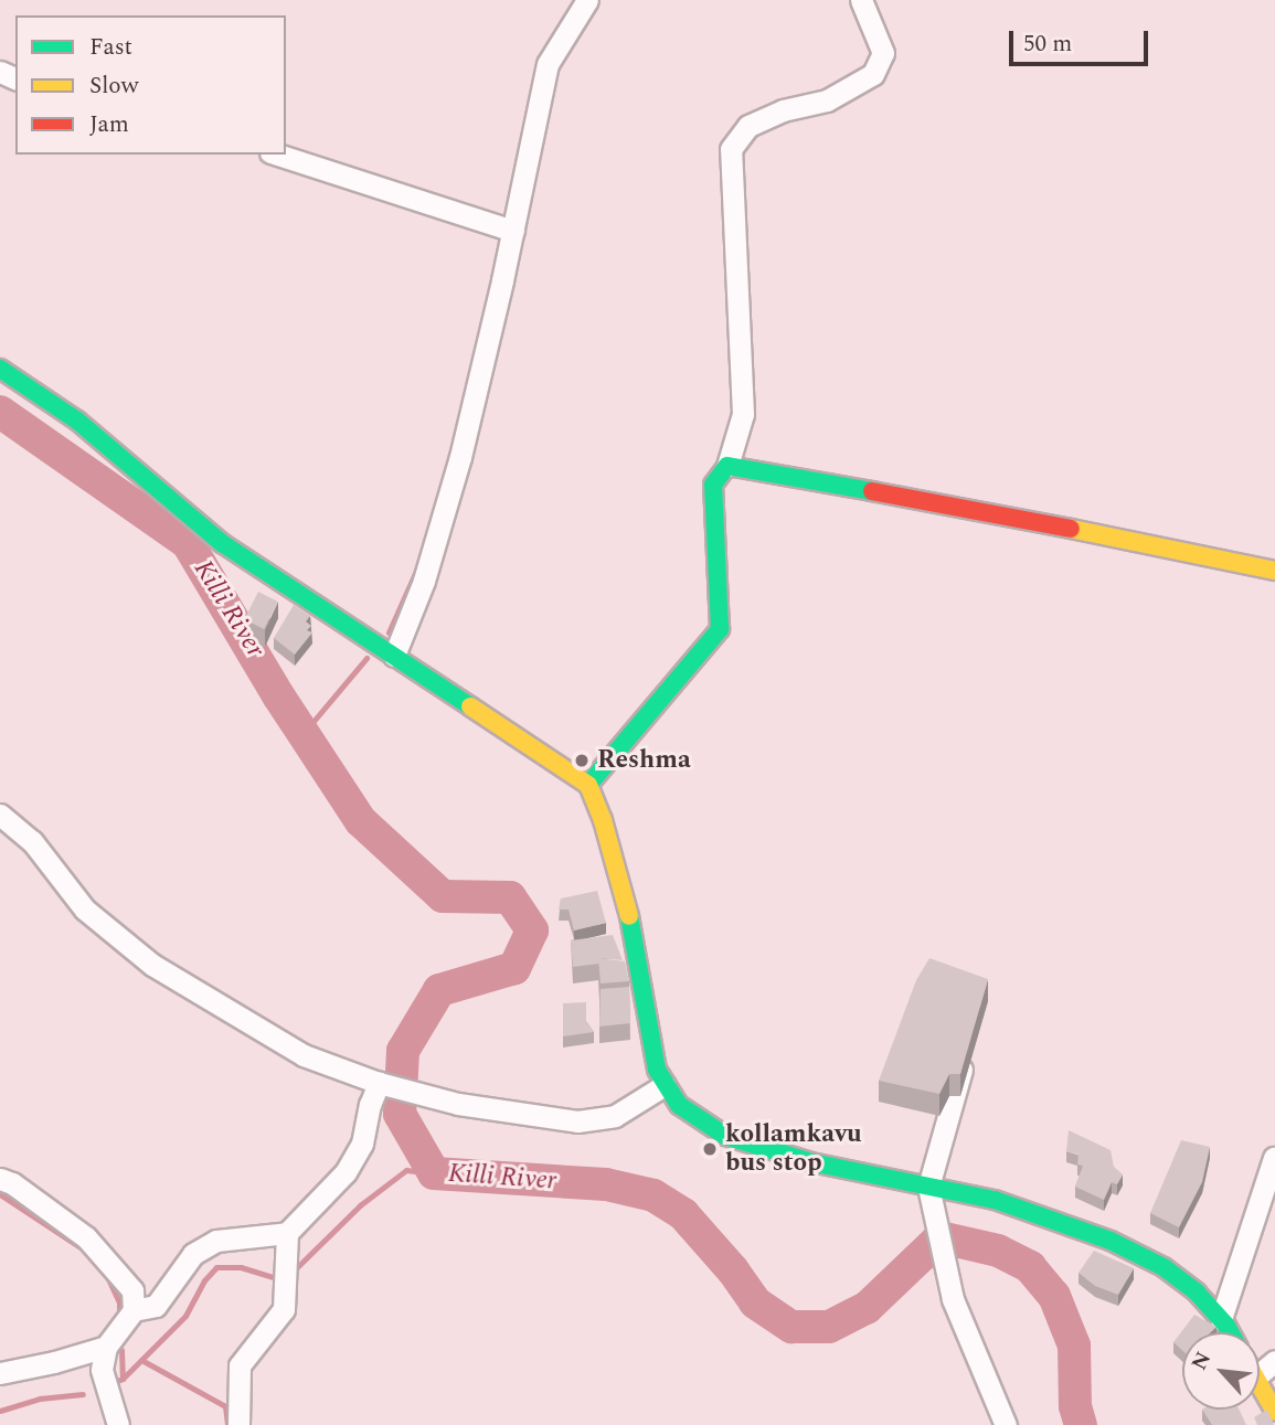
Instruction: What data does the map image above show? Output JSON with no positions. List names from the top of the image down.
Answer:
{
  "water": ["Killi River"],
  "places": ["Reshma", "kollamkavu bus stop"],
  "legend": ["Fast", "Slow", "Jam"],
  "scale_bar": "50 m",
  "north": "top left"
}
